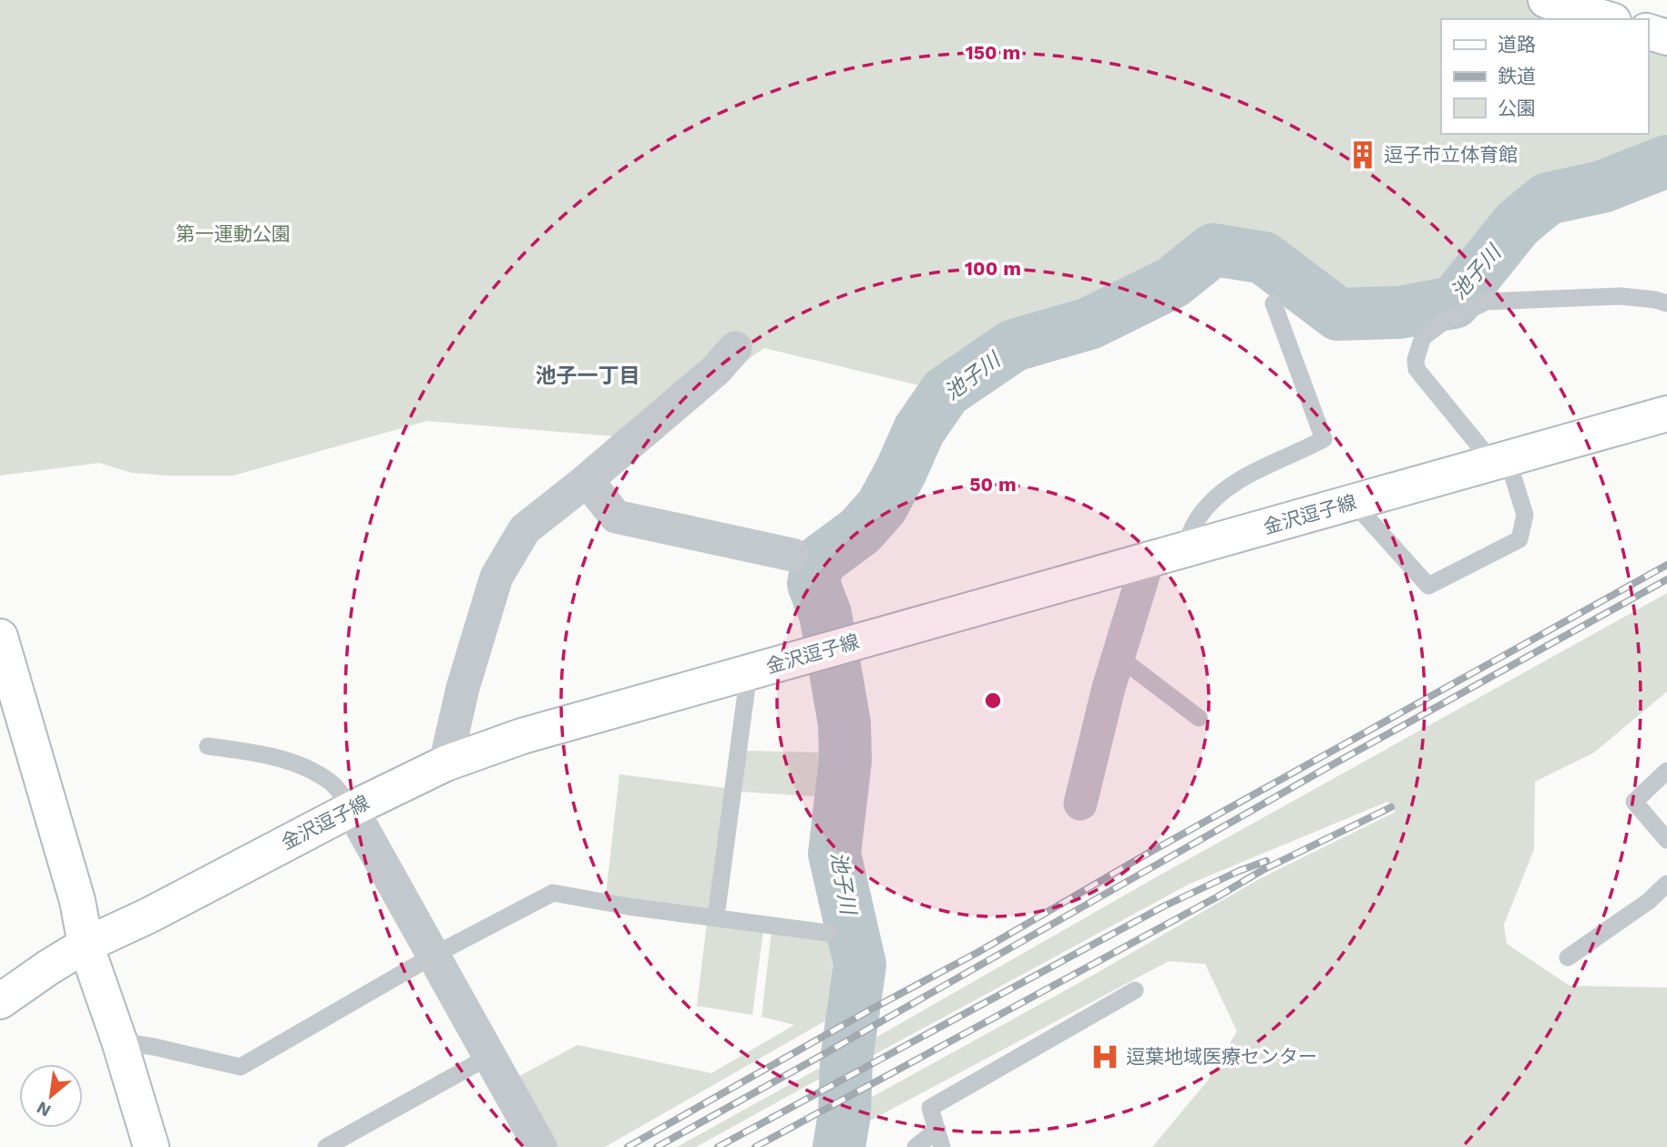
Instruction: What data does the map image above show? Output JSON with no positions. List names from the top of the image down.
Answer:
{
  "streets": {
    "main road": ["金沢逗子線"]
  },
  "districts": ["池子一丁目"],
  "water": ["池子川"],
  "parks": ["第一運動公園"],
  "places": {
    "building": ["逗子市立体育館"],
    "hospital": ["逗葉地域医療センター"]
  },
  "legend": ["道路", "鉄道", "公園"],
  "north": "bottom left",
  "rings": ["150 m", "100 m", "50 m"]
}
